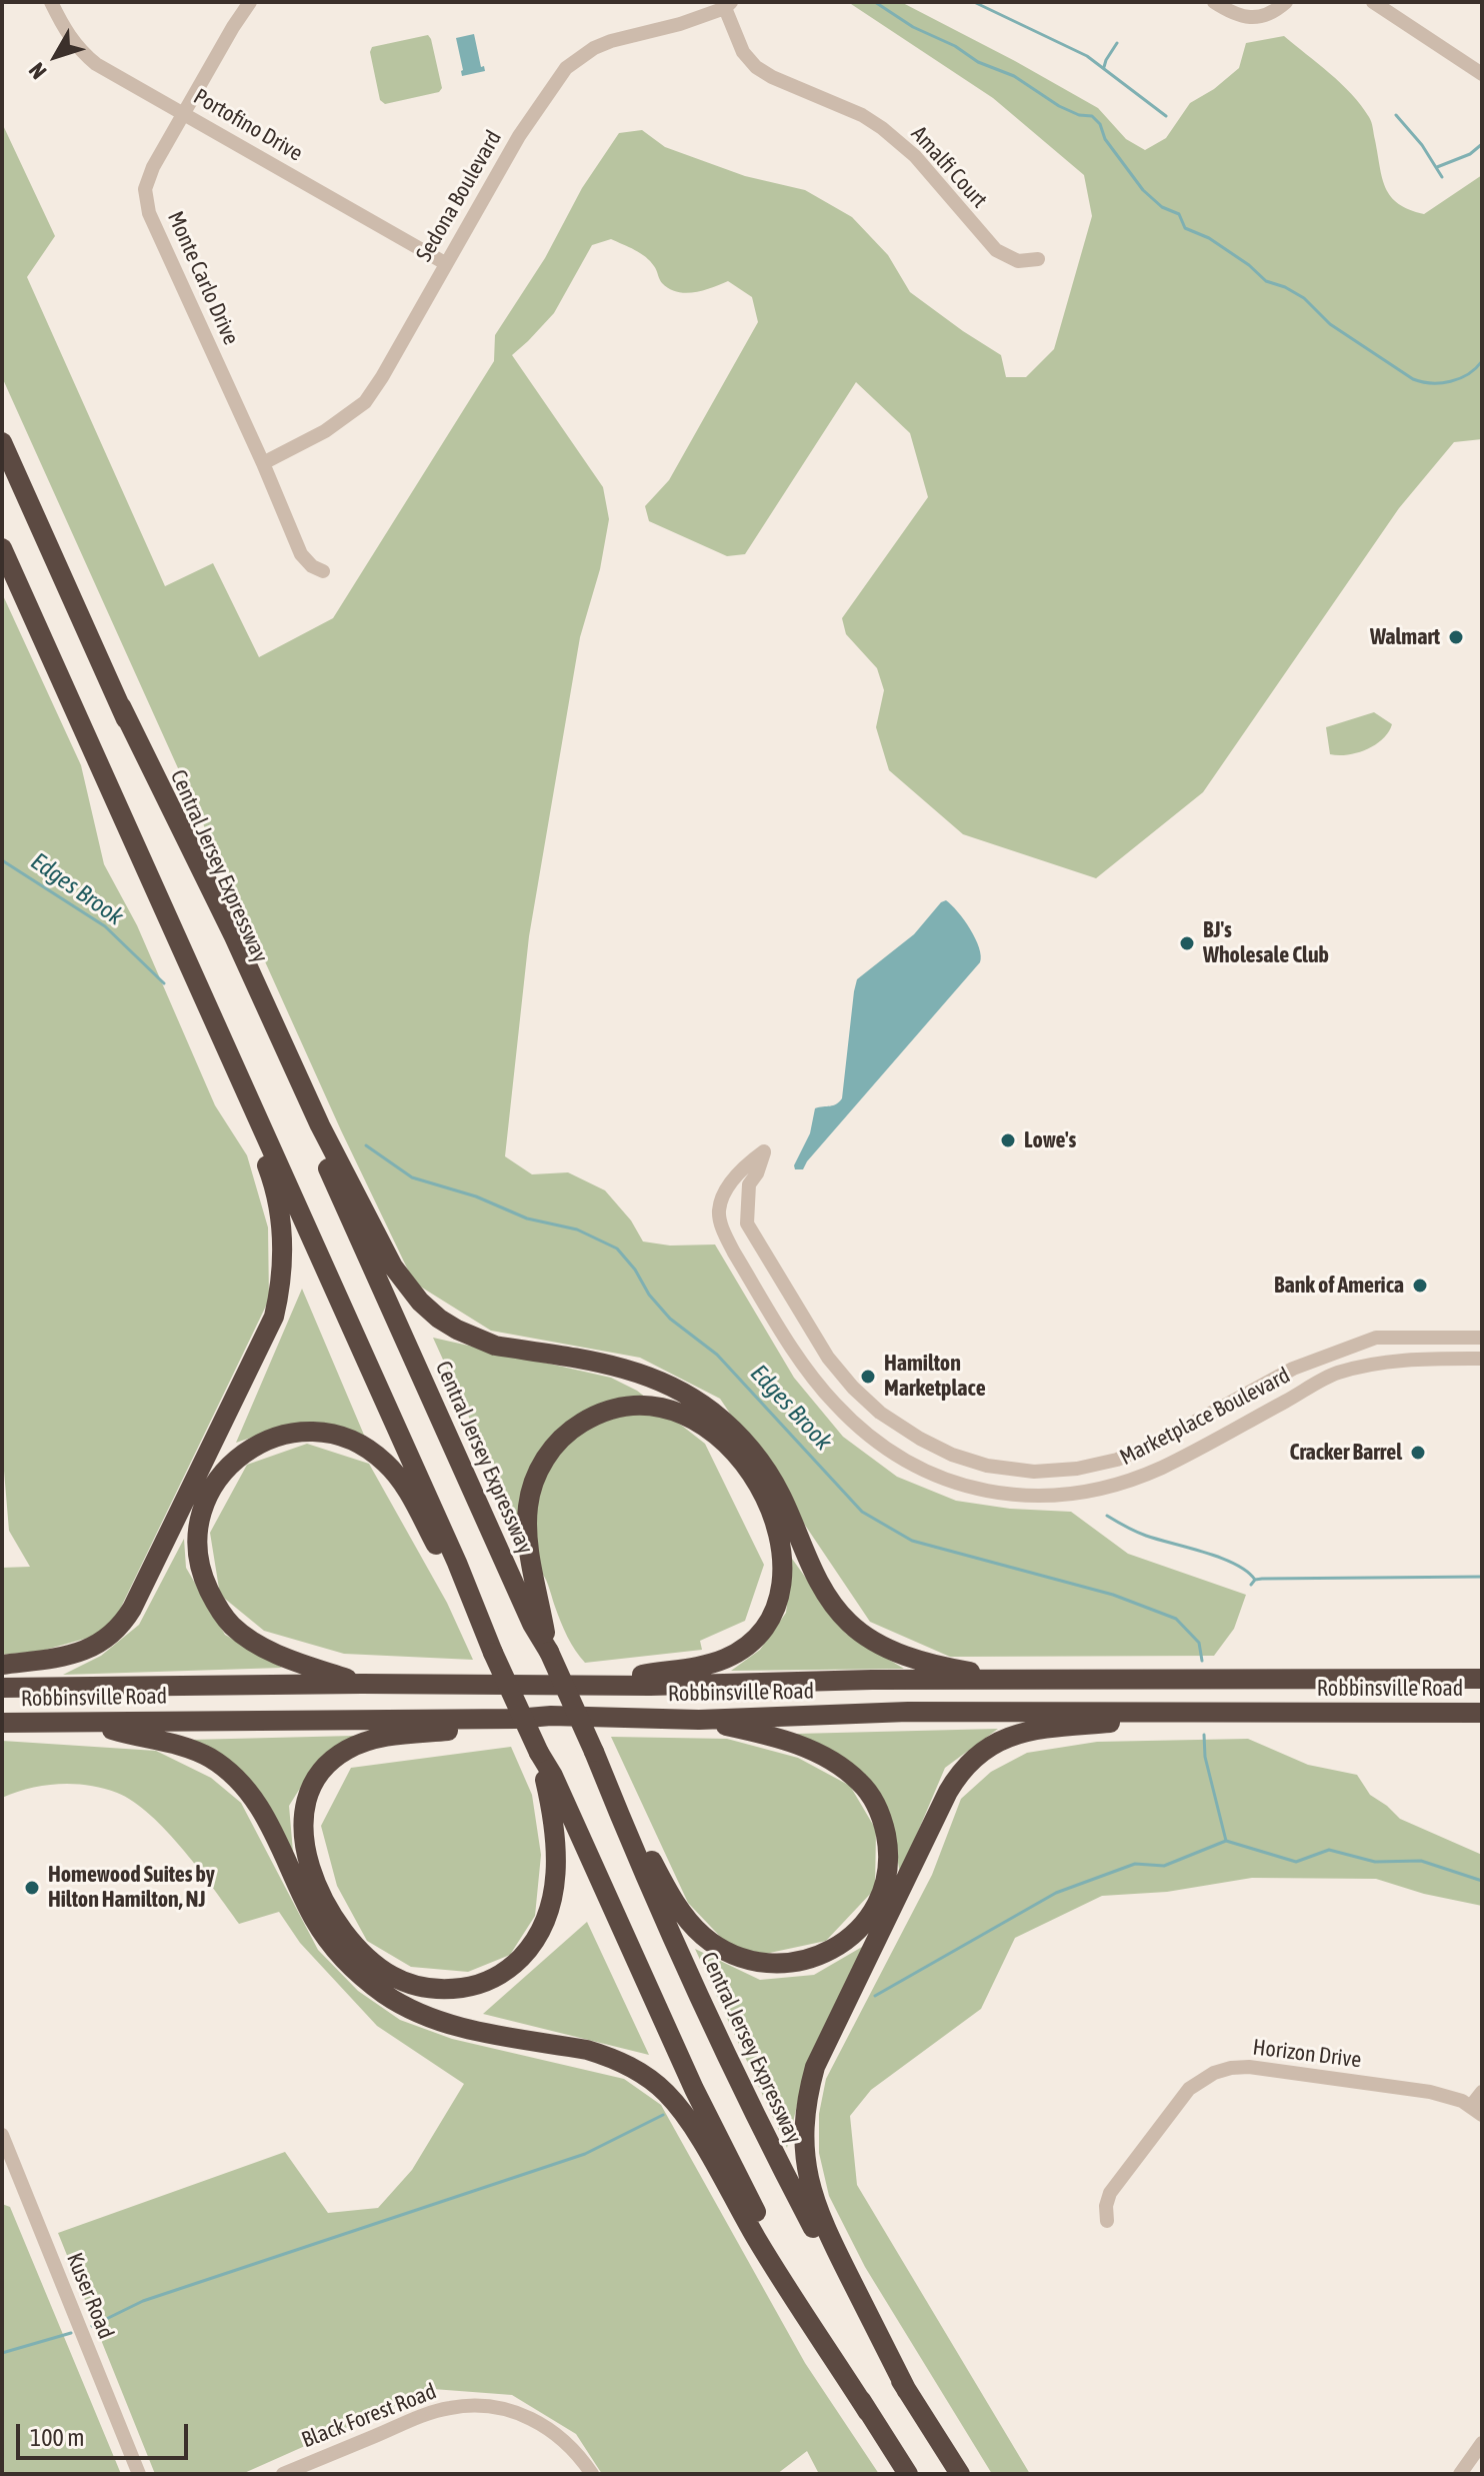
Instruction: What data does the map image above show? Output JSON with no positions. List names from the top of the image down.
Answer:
{
  "streets": {
    "highway": ["Central Jersey Expressway", "Robbinsville Road"],
    "street": [
      "Portofino Drive",
      "Amalfi Court",
      "Sedona Boulevard",
      "Monte Carlo Drive",
      "Marketplace Boulevard",
      "Horizon Drive",
      "Kuser Road",
      "Black Forest Road"
    ]
  },
  "crossings": [
    ["Portofino Drive", "Sedona Boulevard"],
    ["Portofino Drive", "Monte Carlo Drive"],
    ["Amalfi Court", "Sedona Boulevard"],
    ["Sedona Boulevard", "Monte Carlo Drive"]
  ],
  "water": ["Edges Brook"],
  "places": [
    "Walmart",
    "BJ's Wholesale Club",
    "Lowe's",
    "Bank of America",
    "Hamilton Marketplace",
    "Cracker Barrel",
    "Homewood Suites by Hilton Hamilton, NJ"
  ],
  "scale_bar": "100 m",
  "north": "bottom left"
}
